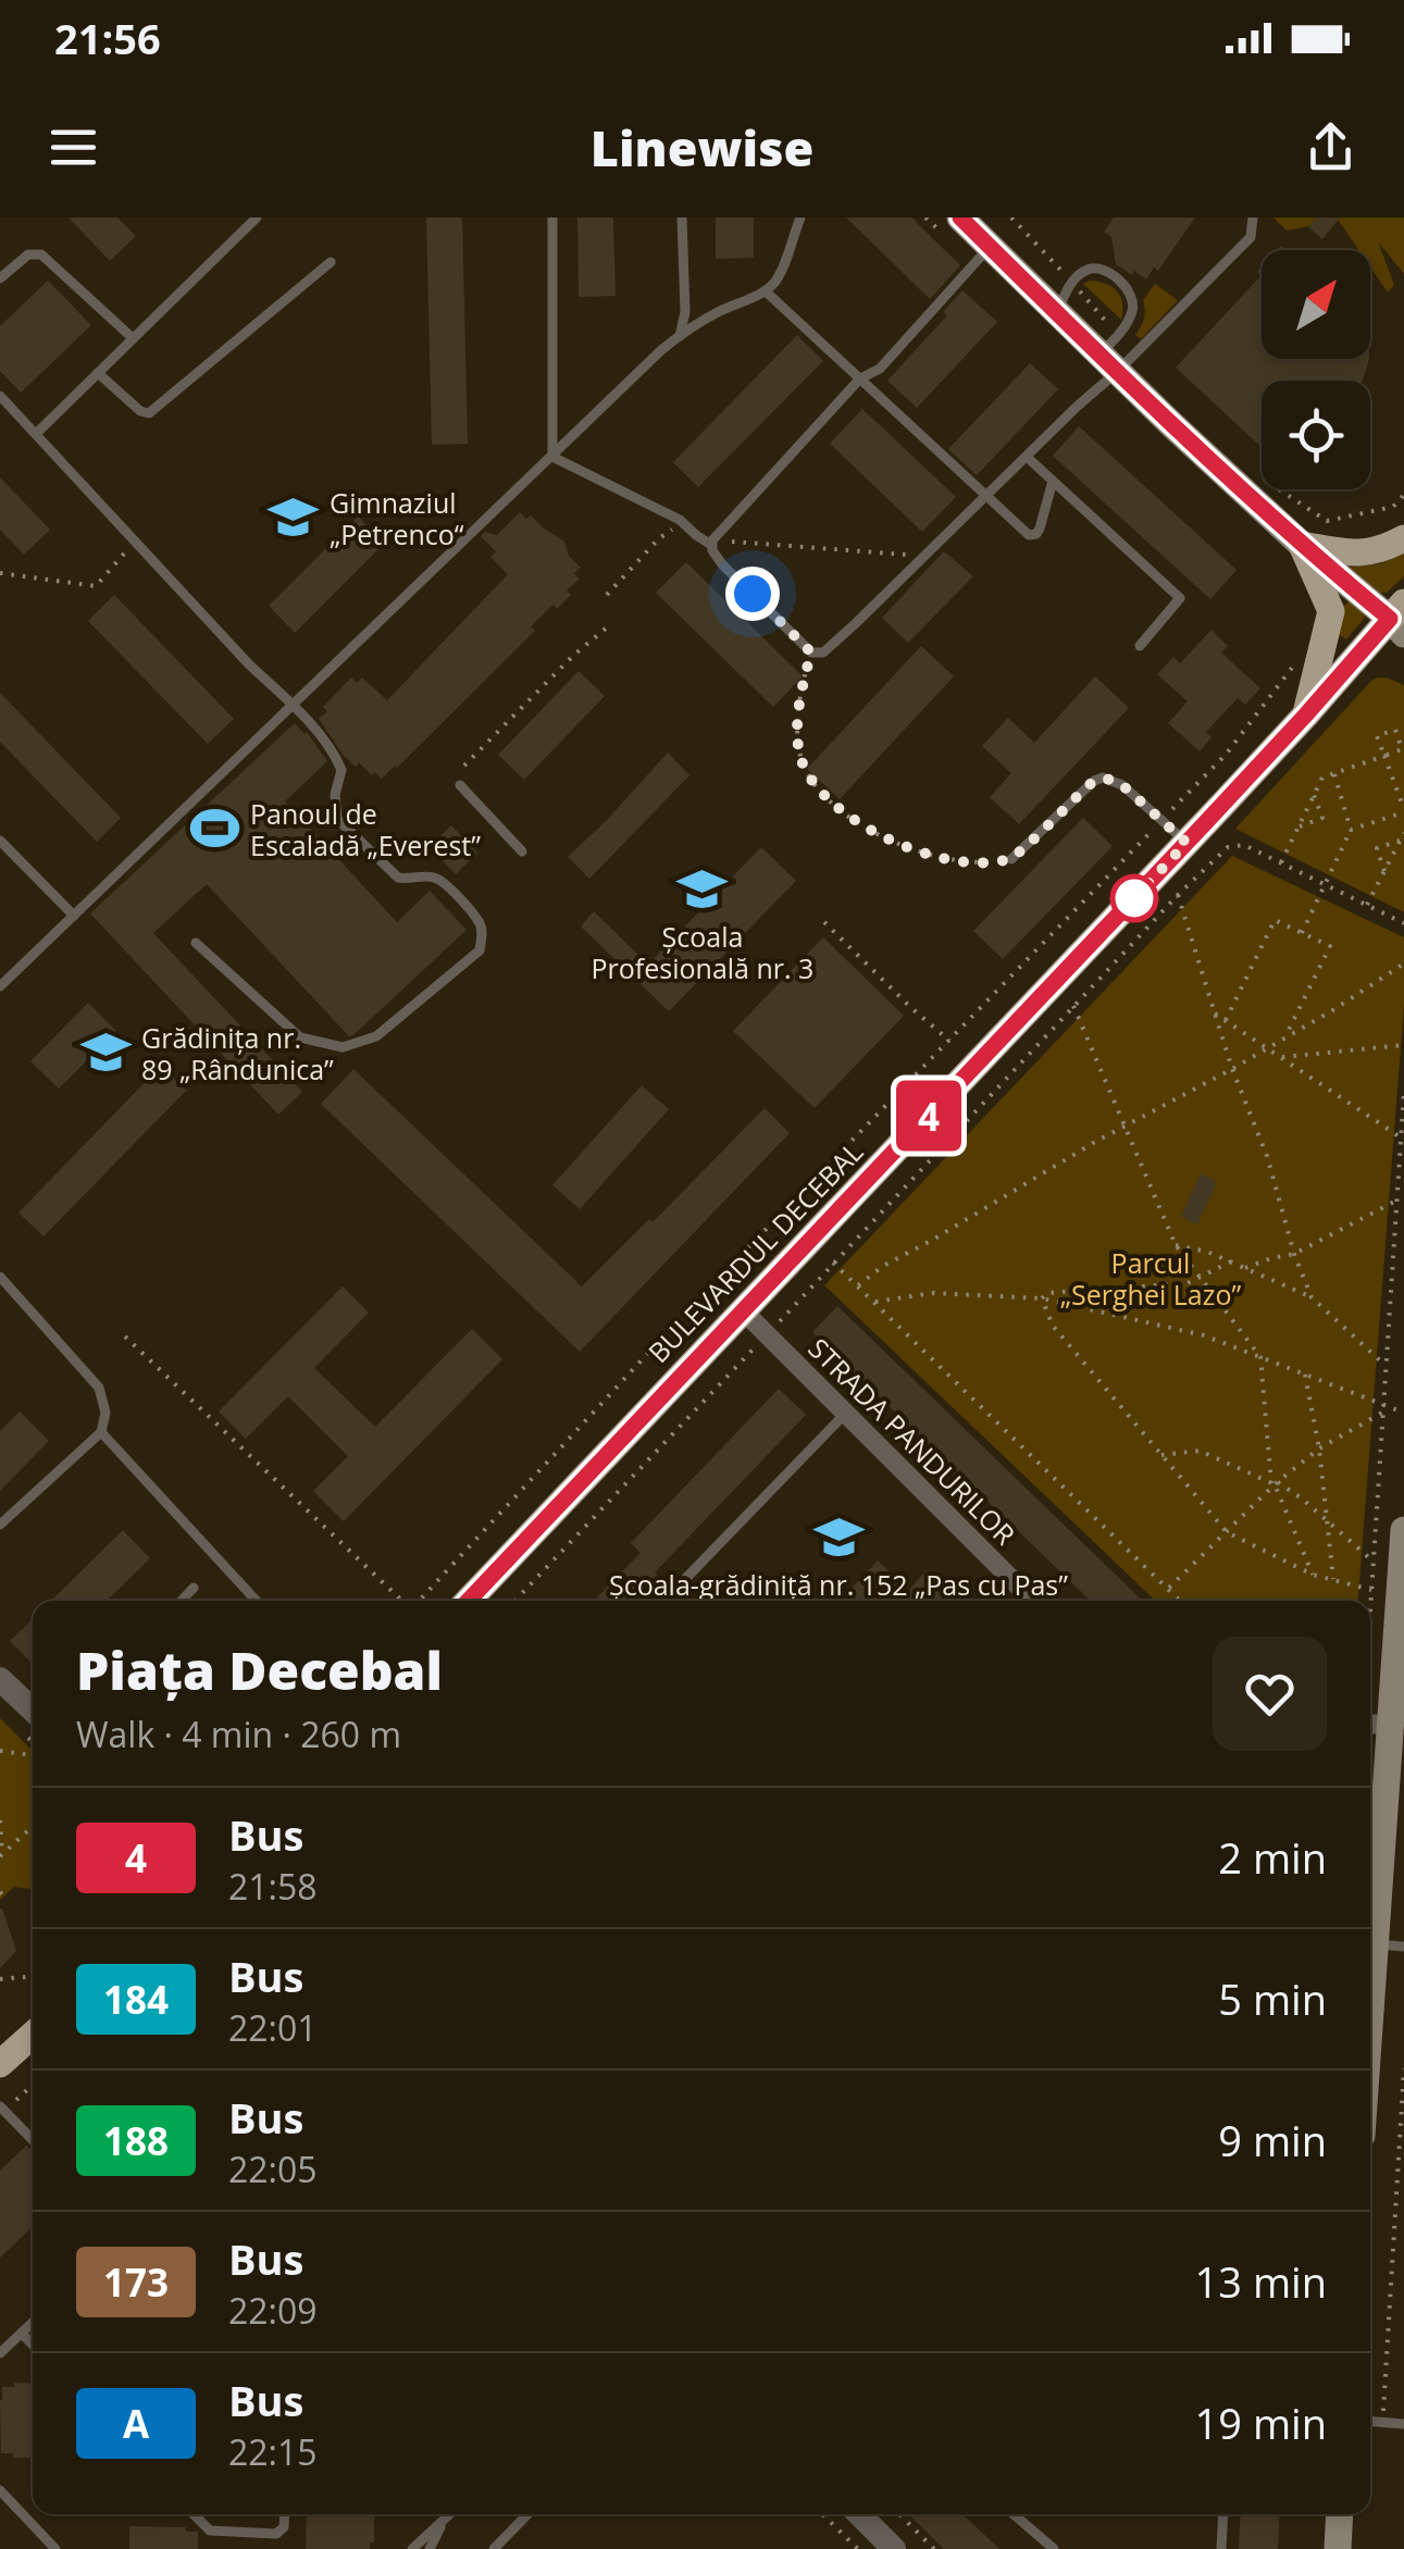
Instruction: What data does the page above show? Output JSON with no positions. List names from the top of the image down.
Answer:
{
  "streets": {
    "main road": ["BULEVARDUL DECEBAL"],
    "street": ["STRADA PANDURILOR"]
  },
  "crossings": [
    ["BULEVARDUL DECEBAL", "STRADA PANDURILOR"]
  ],
  "parks": ["Parcul „Serghei Lazo”"],
  "places": {
    "school or university": [
      "Gimnaziul „Petrenco“",
      "Școala Profesională nr. 3",
      "Grădinița nr. 89 „Rândunica”",
      "Școala-grădiniță nr. 152 „Pas cu Pas”"
    ],
    "sports": ["Panoul de Escaladă „Everest”"]
  },
  "lines": ["bus line 4"],
  "north": "top right",
  "page": {
    "status": "21:56",
    "header": "Linewise",
    "on_map": "4",
    "heading": ["Piața Decebal", "Walk · 4 min · 260 m"],
    "list": [
      {
        "mark": "4",
        "name": "Bus",
        "note": "21:58",
        "value": "2 min"
      },
      {
        "mark": "184",
        "name": "Bus",
        "note": "22:01",
        "value": "5 min"
      },
      {
        "mark": "188",
        "name": "Bus",
        "note": "22:05",
        "value": "9 min"
      },
      {
        "mark": "173",
        "name": "Bus",
        "note": "22:09",
        "value": "13 min"
      },
      {
        "mark": "A",
        "name": "Bus",
        "note": "22:15",
        "value": "19 min"
      }
    ]
  }
}
